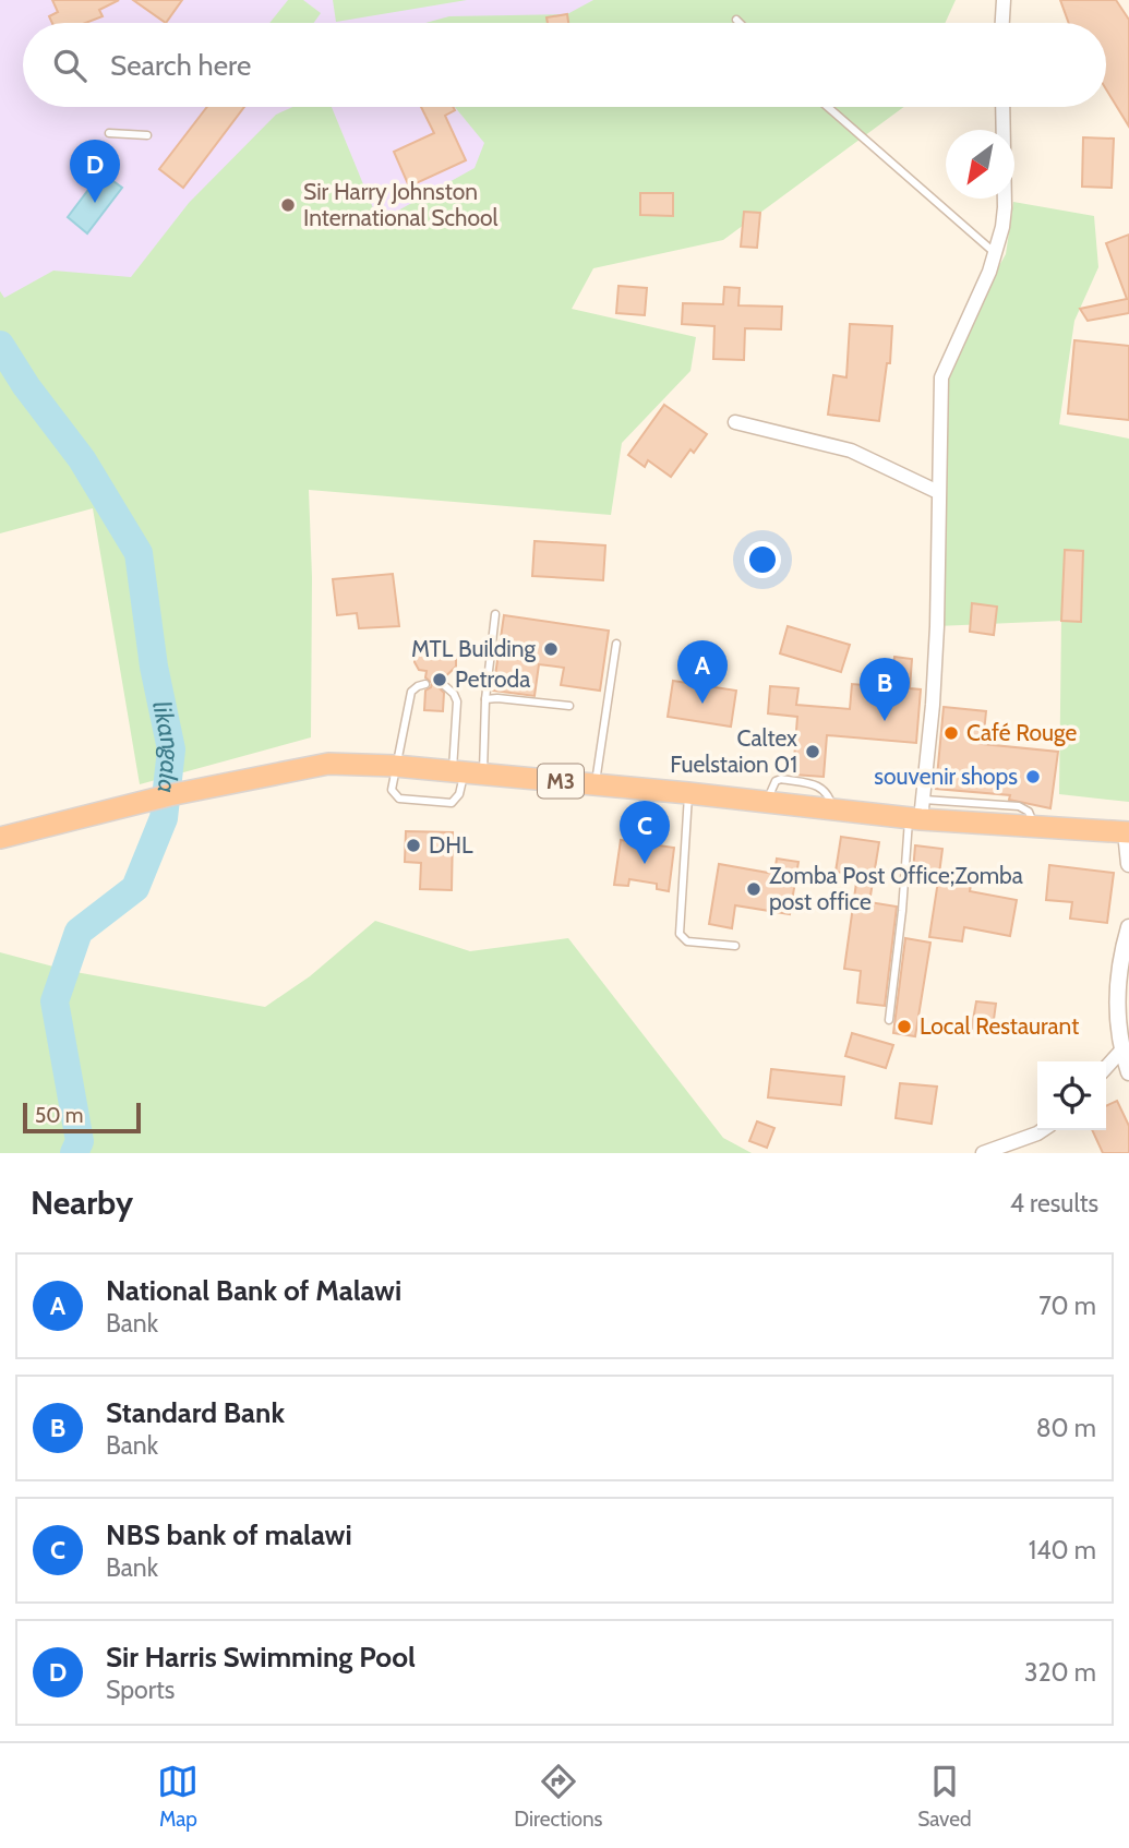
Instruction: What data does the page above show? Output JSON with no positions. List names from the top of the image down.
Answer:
{
  "streets": {
    "highway": ["M3"]
  },
  "water": ["likangala"],
  "places": [
    "Sir Harry Johnston International School",
    "MTL Building",
    "Petroda",
    "Café Rouge",
    "Caltex Fuelstaion 01",
    "souvenir shops",
    "DHL",
    "Zomba Post Office;Zomba post office",
    "Local Restaurant"
  ],
  "scale_bar": "50 m",
  "north": "bottom left",
  "page": {
    "search": "Search here",
    "pins": [
      "D",
      "A",
      "B",
      "C"
    ],
    "scale": "50 m",
    "heading": ["Nearby", "4 results"],
    "list": [
      {
        "mark": "A",
        "name": "National Bank of Malawi",
        "note": "Bank",
        "value": "70 m"
      },
      {
        "mark": "B",
        "name": "Standard Bank",
        "note": "Bank",
        "value": "80 m"
      },
      {
        "mark": "C",
        "name": "NBS bank of malawi",
        "note": "Bank",
        "value": "140 m"
      },
      {
        "mark": "D",
        "name": "Sir Harris Swimming Pool",
        "note": "Sports",
        "value": "320 m"
      }
    ],
    "nav": ["Map", "Directions", "Saved"]
  }
}
